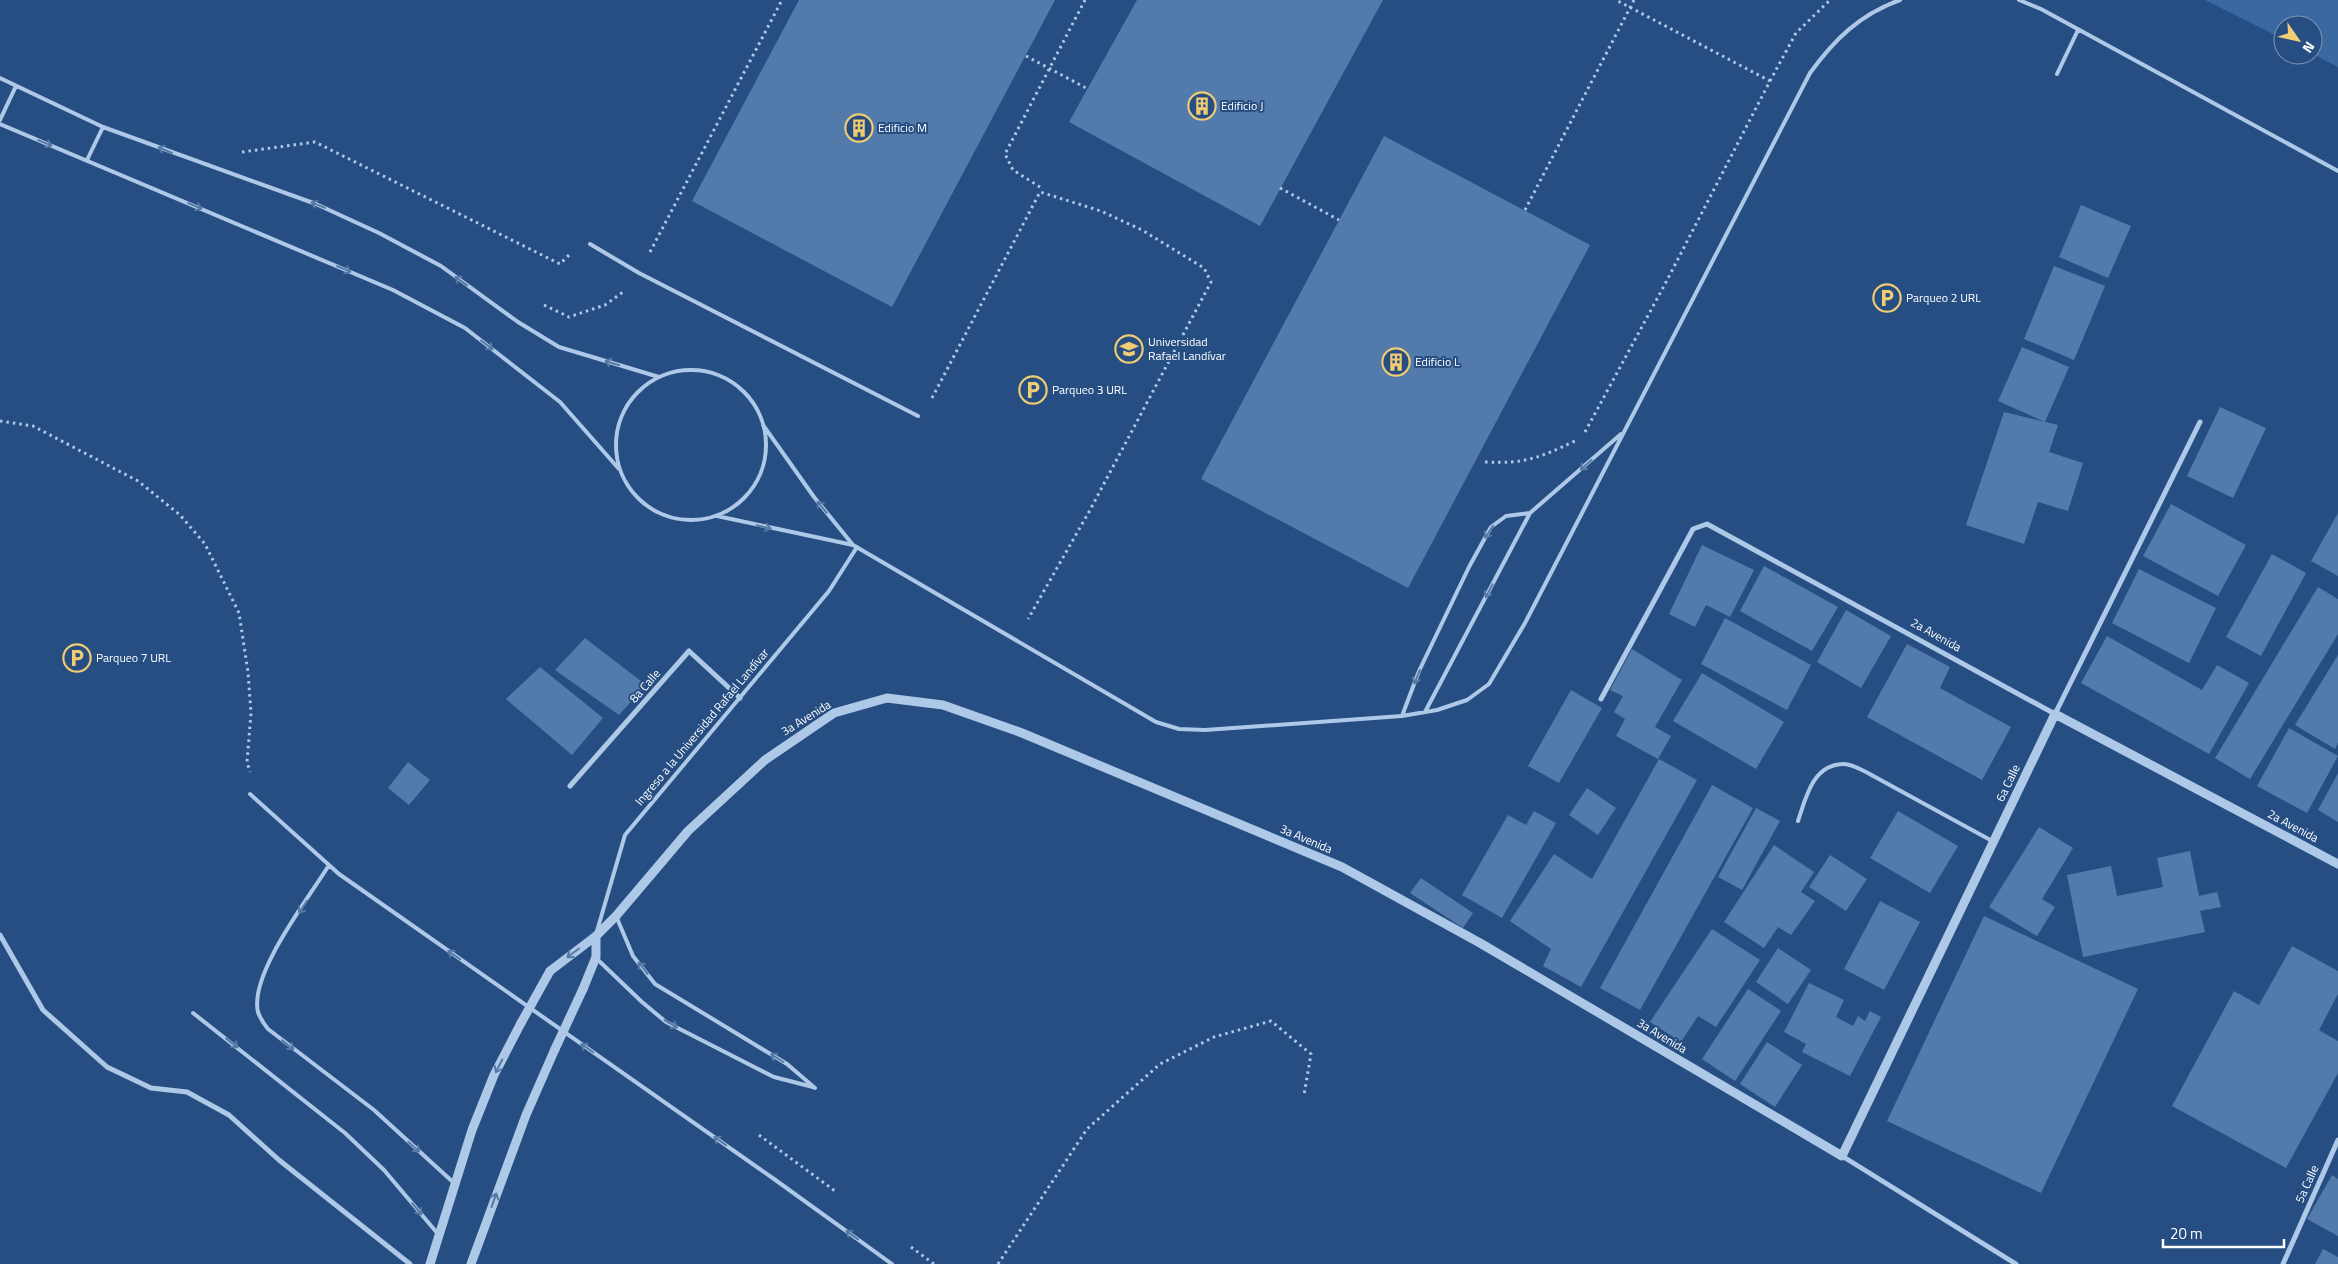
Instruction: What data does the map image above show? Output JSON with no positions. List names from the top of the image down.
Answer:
{
  "streets": {
    "street": [
      "2a Avenida",
      "8a Calle",
      "3a Avenida",
      "6a Calle",
      "5a Calle"
    ],
    "lane": ["Ingreso a la Universidad Rafael Landívar"]
  },
  "crossings": [
    ["2a Avenida", "6a Calle"],
    ["8a Calle", "Ingreso a la Universidad Rafael Landívar"],
    ["3a Avenida", "Ingreso a la Universidad Rafael Landívar"],
    ["3a Avenida", "6a Calle"]
  ],
  "places": {
    "building": ["Edificio J", "Edificio M", "Edificio L"],
    "parking": ["Parqueo 2 URL", "Parqueo 3 URL", "Parqueo 7 URL"],
    "school or university": ["Universidad Rafael Landívar"]
  },
  "scale_bar": "20 m",
  "north": "bottom right"
}
